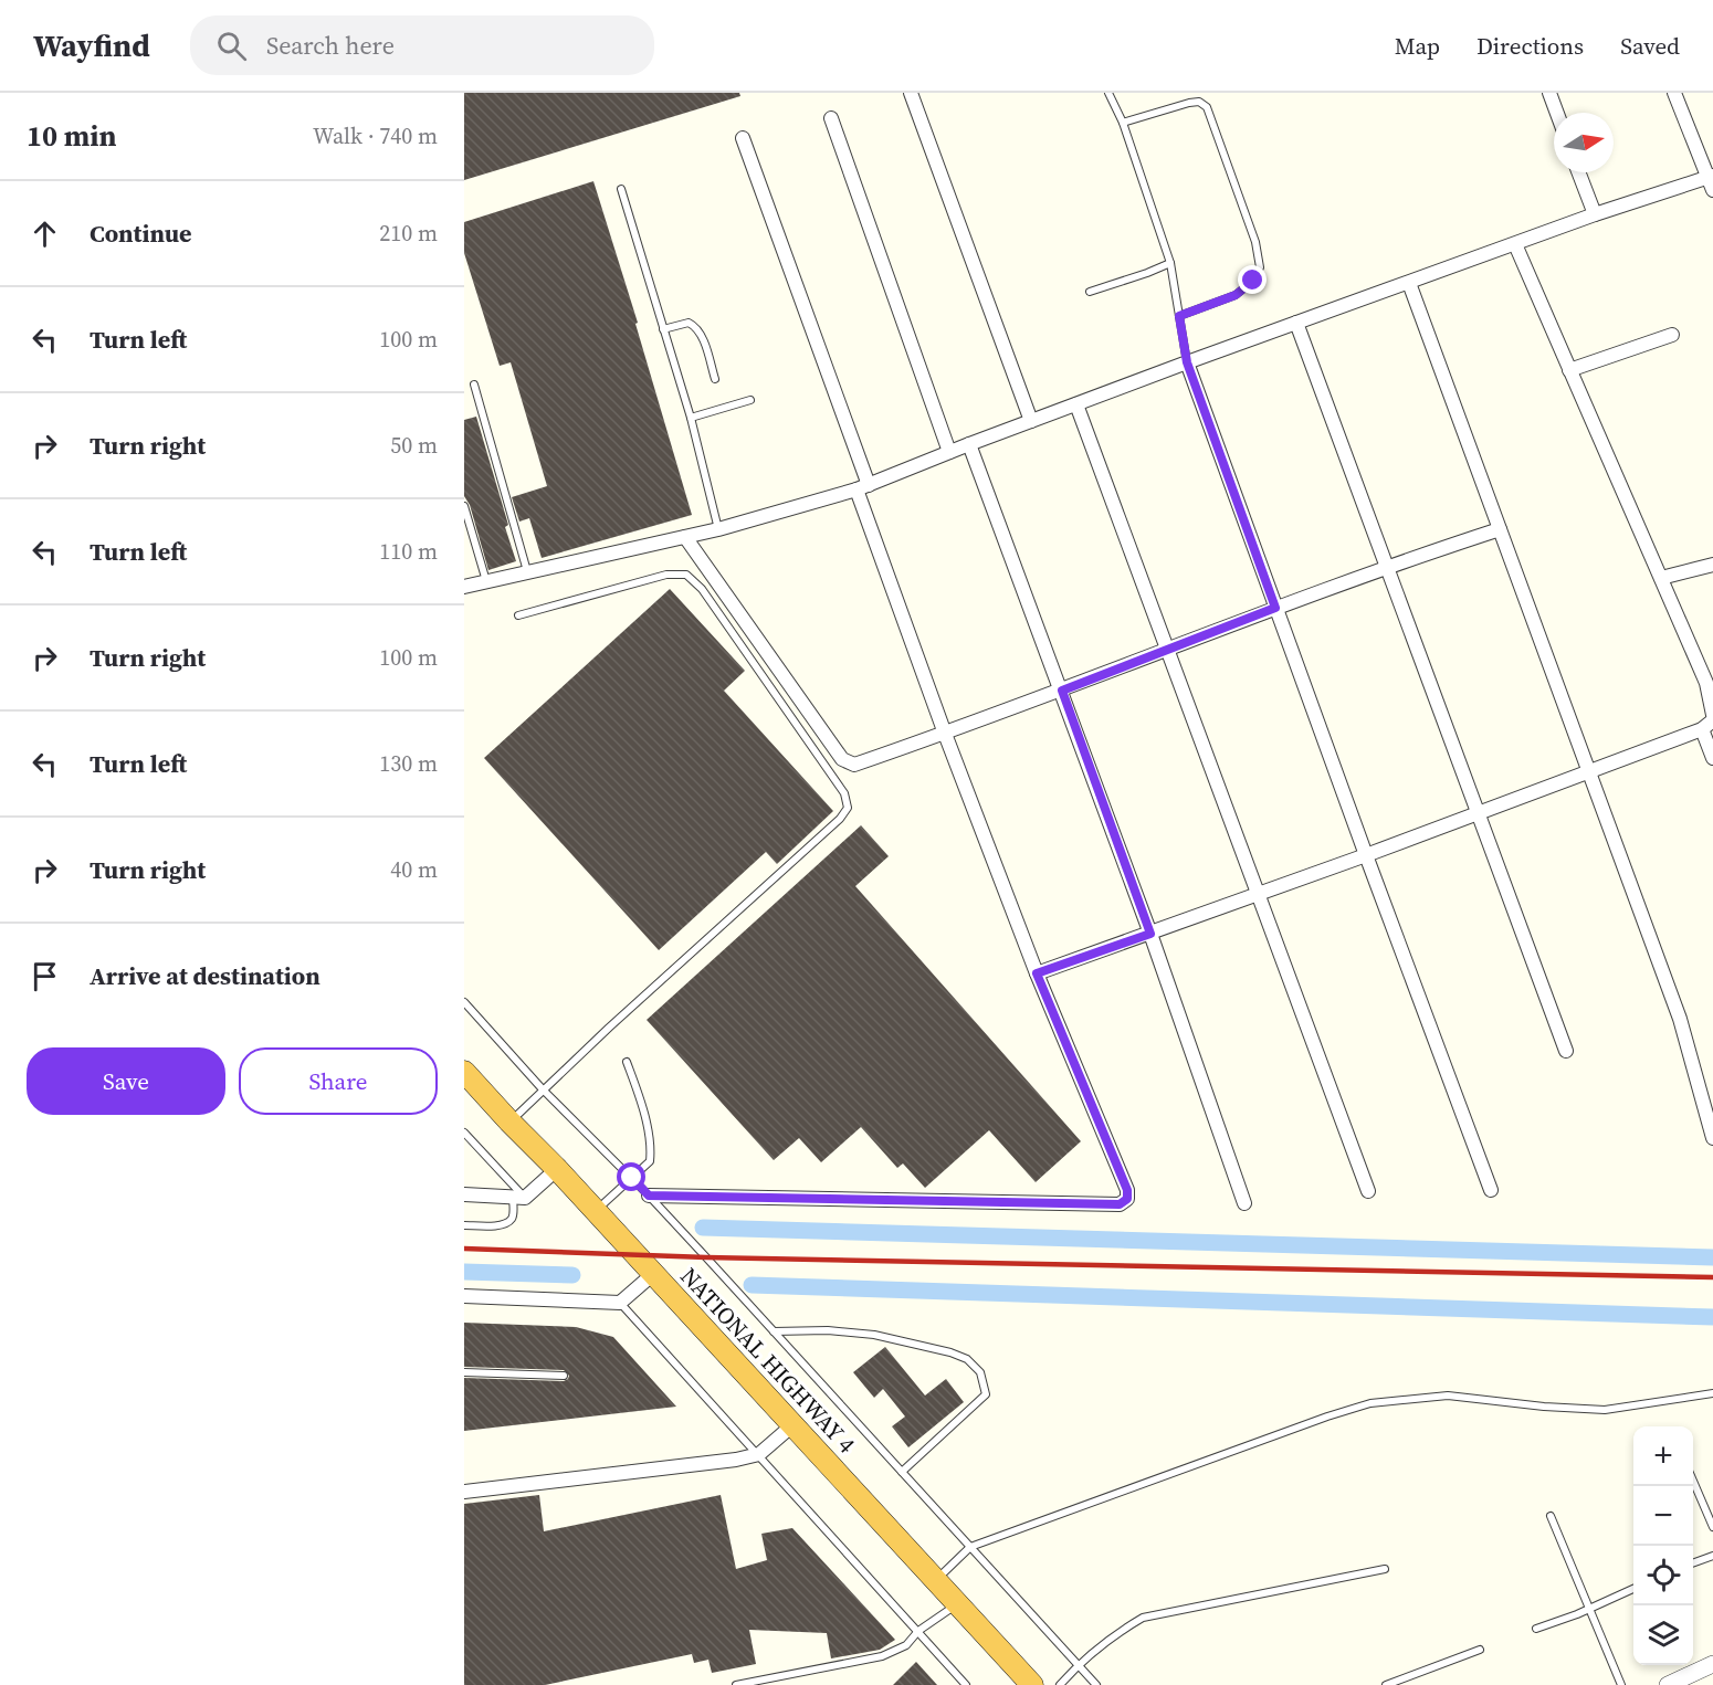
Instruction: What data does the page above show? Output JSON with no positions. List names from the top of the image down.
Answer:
{
  "streets": {
    "highway": ["NATIONAL HIGHWAY 4"]
  },
  "north": "right",
  "page": {
    "header": "Wayfind",
    "search": "Search here",
    "nav": ["Map", "Directions", "Saved"],
    "heading": ["10 min", "Walk · 740 m"],
    "list": [
      ["Continue", "210 m"],
      ["Turn left", "100 m"],
      ["Turn right", "50 m"],
      ["Turn left", "110 m"],
      ["Turn right", "100 m"],
      ["Turn left", "130 m"],
      ["Turn right", "40 m"],
      "Arrive at destination"
    ],
    "buttons": ["Save", "Share"],
    "map_buttons": ["+", "−"]
  }
}
